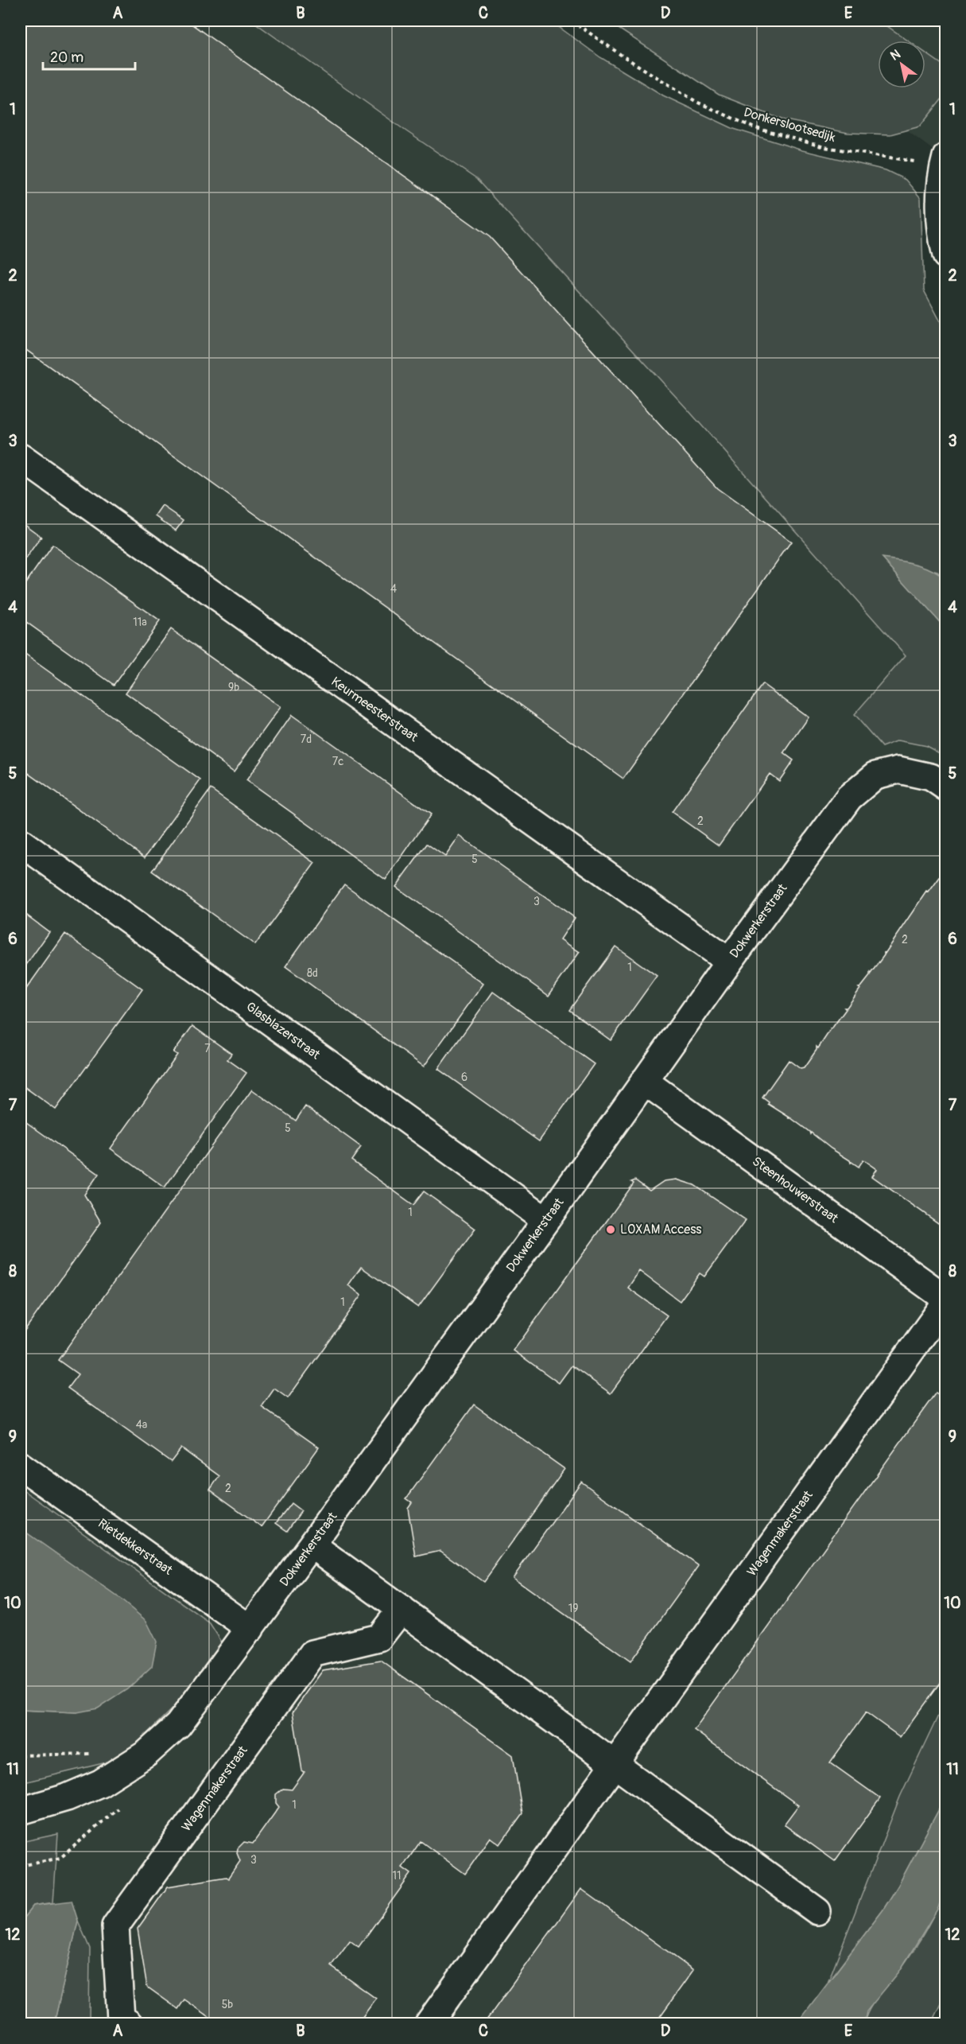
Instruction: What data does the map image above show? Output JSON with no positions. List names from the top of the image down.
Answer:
{
  "streets": {
    "street": [
      "Keurmeesterstraat",
      "Dokwerkerstraat",
      "Glasblazerstraat",
      "Steenhouwerstraat",
      "Wagenmakerstraat",
      "Rietdekkerstraat"
    ],
    "path": ["Donkerslootsedijk"]
  },
  "crossings": [
    ["Keurmeesterstraat", "Dokwerkerstraat"],
    ["Dokwerkerstraat", "Glasblazerstraat"],
    ["Dokwerkerstraat", "Steenhouwerstraat"],
    ["Dokwerkerstraat", "Rietdekkerstraat"],
    ["Steenhouwerstraat", "Wagenmakerstraat"]
  ],
  "places": ["LOXAM Access"],
  "house_numbers": [
    "4",
    "11a",
    "9b",
    "7d",
    "7c",
    "2",
    "5",
    "3",
    "2",
    "1",
    "8d",
    "7",
    "6",
    "5",
    "1",
    "1",
    "4a",
    "2",
    "19",
    "1",
    "3",
    "11",
    "5b"
  ],
  "scale_bar": "20 m",
  "north": "top left",
  "grid": {
    "columns": [
      "A",
      "B",
      "C",
      "D",
      "E"
    ],
    "rows": [
      "1",
      "2",
      "3",
      "4",
      "5",
      "6",
      "7",
      "8",
      "9",
      "10",
      "11",
      "12"
    ]
  }
}
